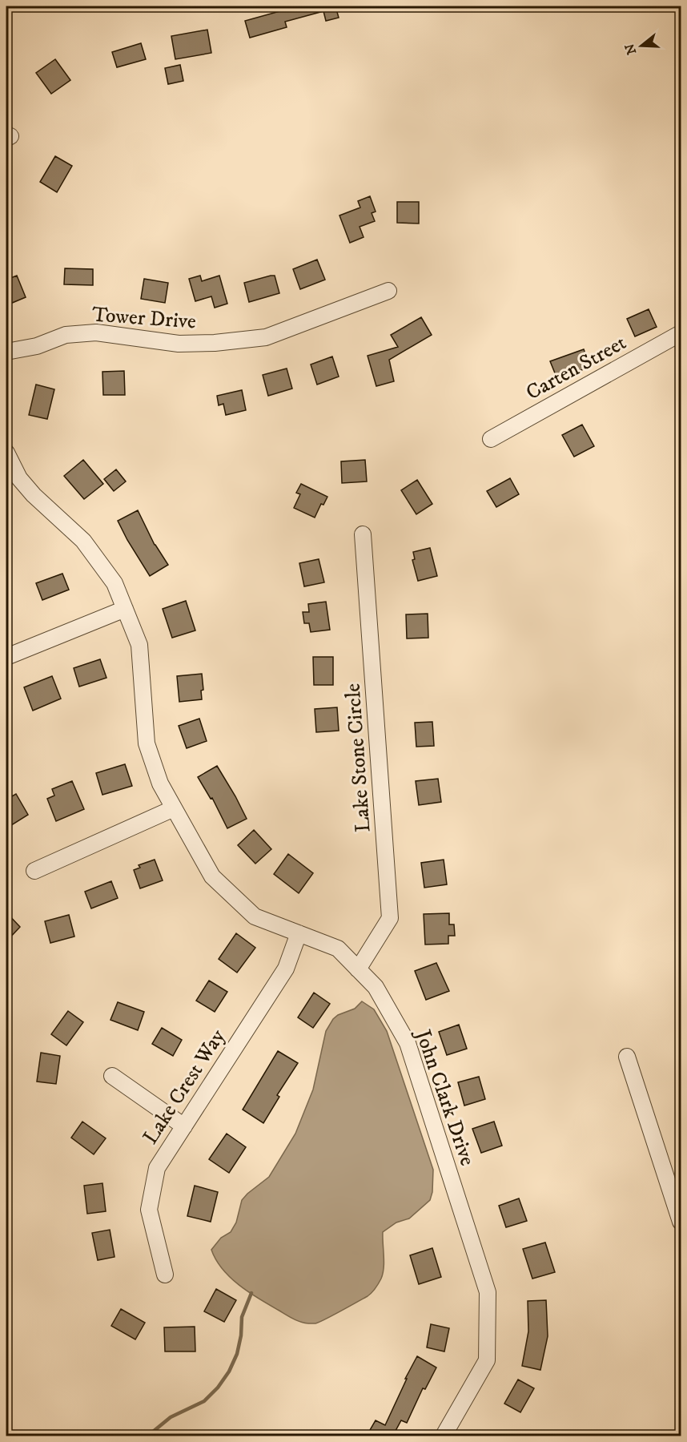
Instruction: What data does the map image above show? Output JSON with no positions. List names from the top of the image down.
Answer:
{
  "streets": {
    "street": [
      "Tower Drive",
      "Carten Street",
      "Lake Stone Circle",
      "Lake Crest Way",
      "John Clark Drive"
    ]
  },
  "crossings": [
    ["Lake Stone Circle", "John Clark Drive"],
    ["Lake Crest Way", "John Clark Drive"]
  ],
  "north": "left"
}
